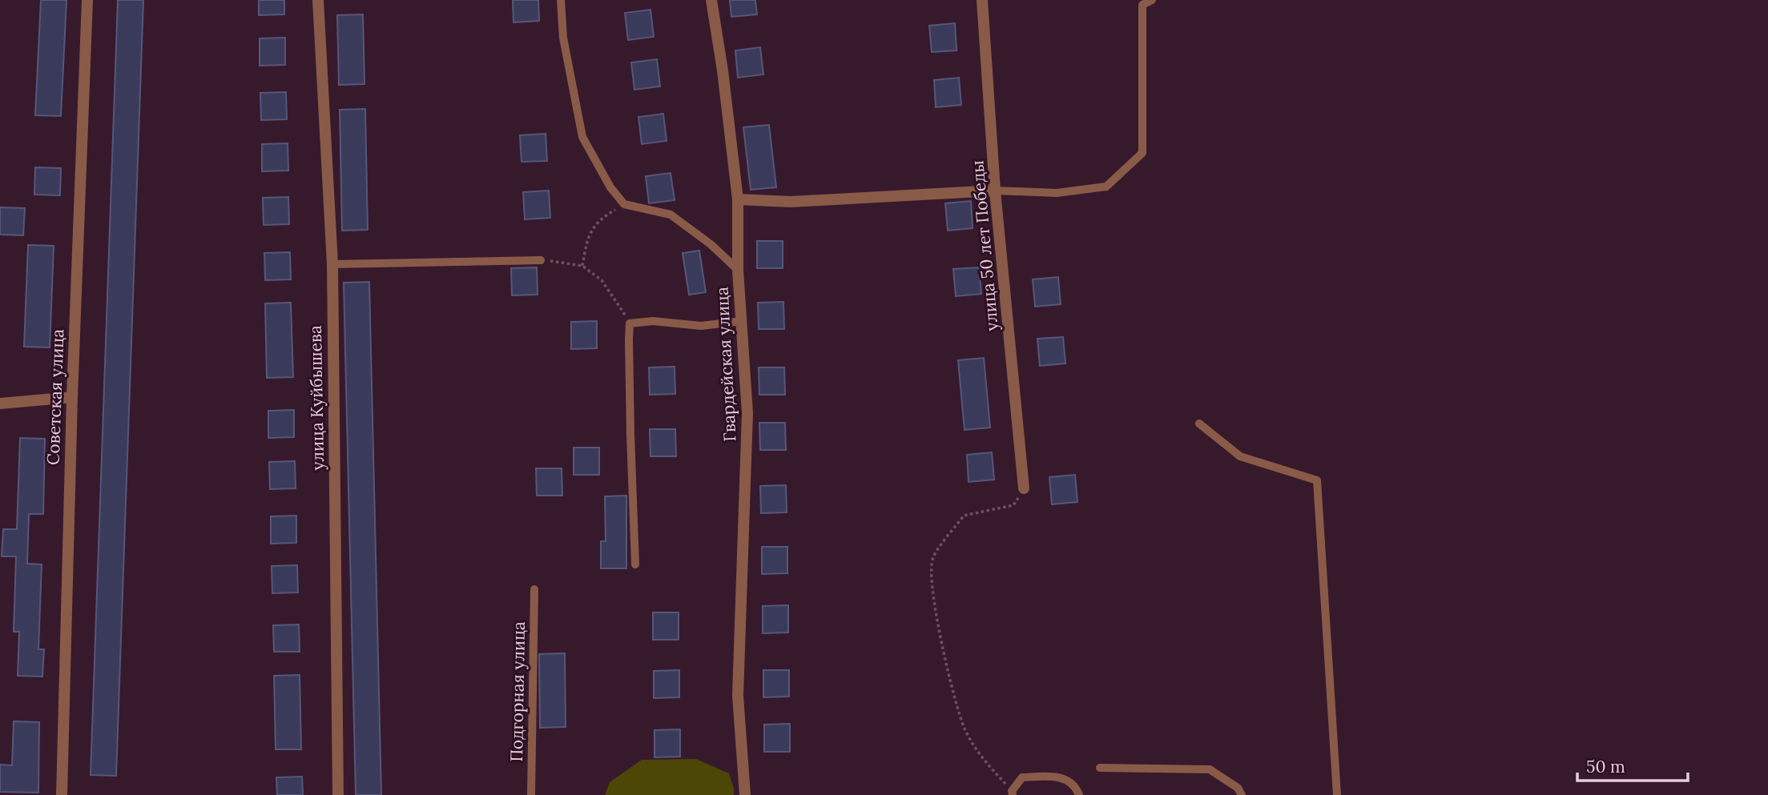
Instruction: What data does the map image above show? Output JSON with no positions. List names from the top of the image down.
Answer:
{
  "streets": {
    "street": [
      "улица 50 лет Победы",
      "Гвардейская улица",
      "Советская улица",
      "улица Куйбышева"
    ],
    "lane": ["Подгорная улица"]
  },
  "scale_bar": "50 m"
}
